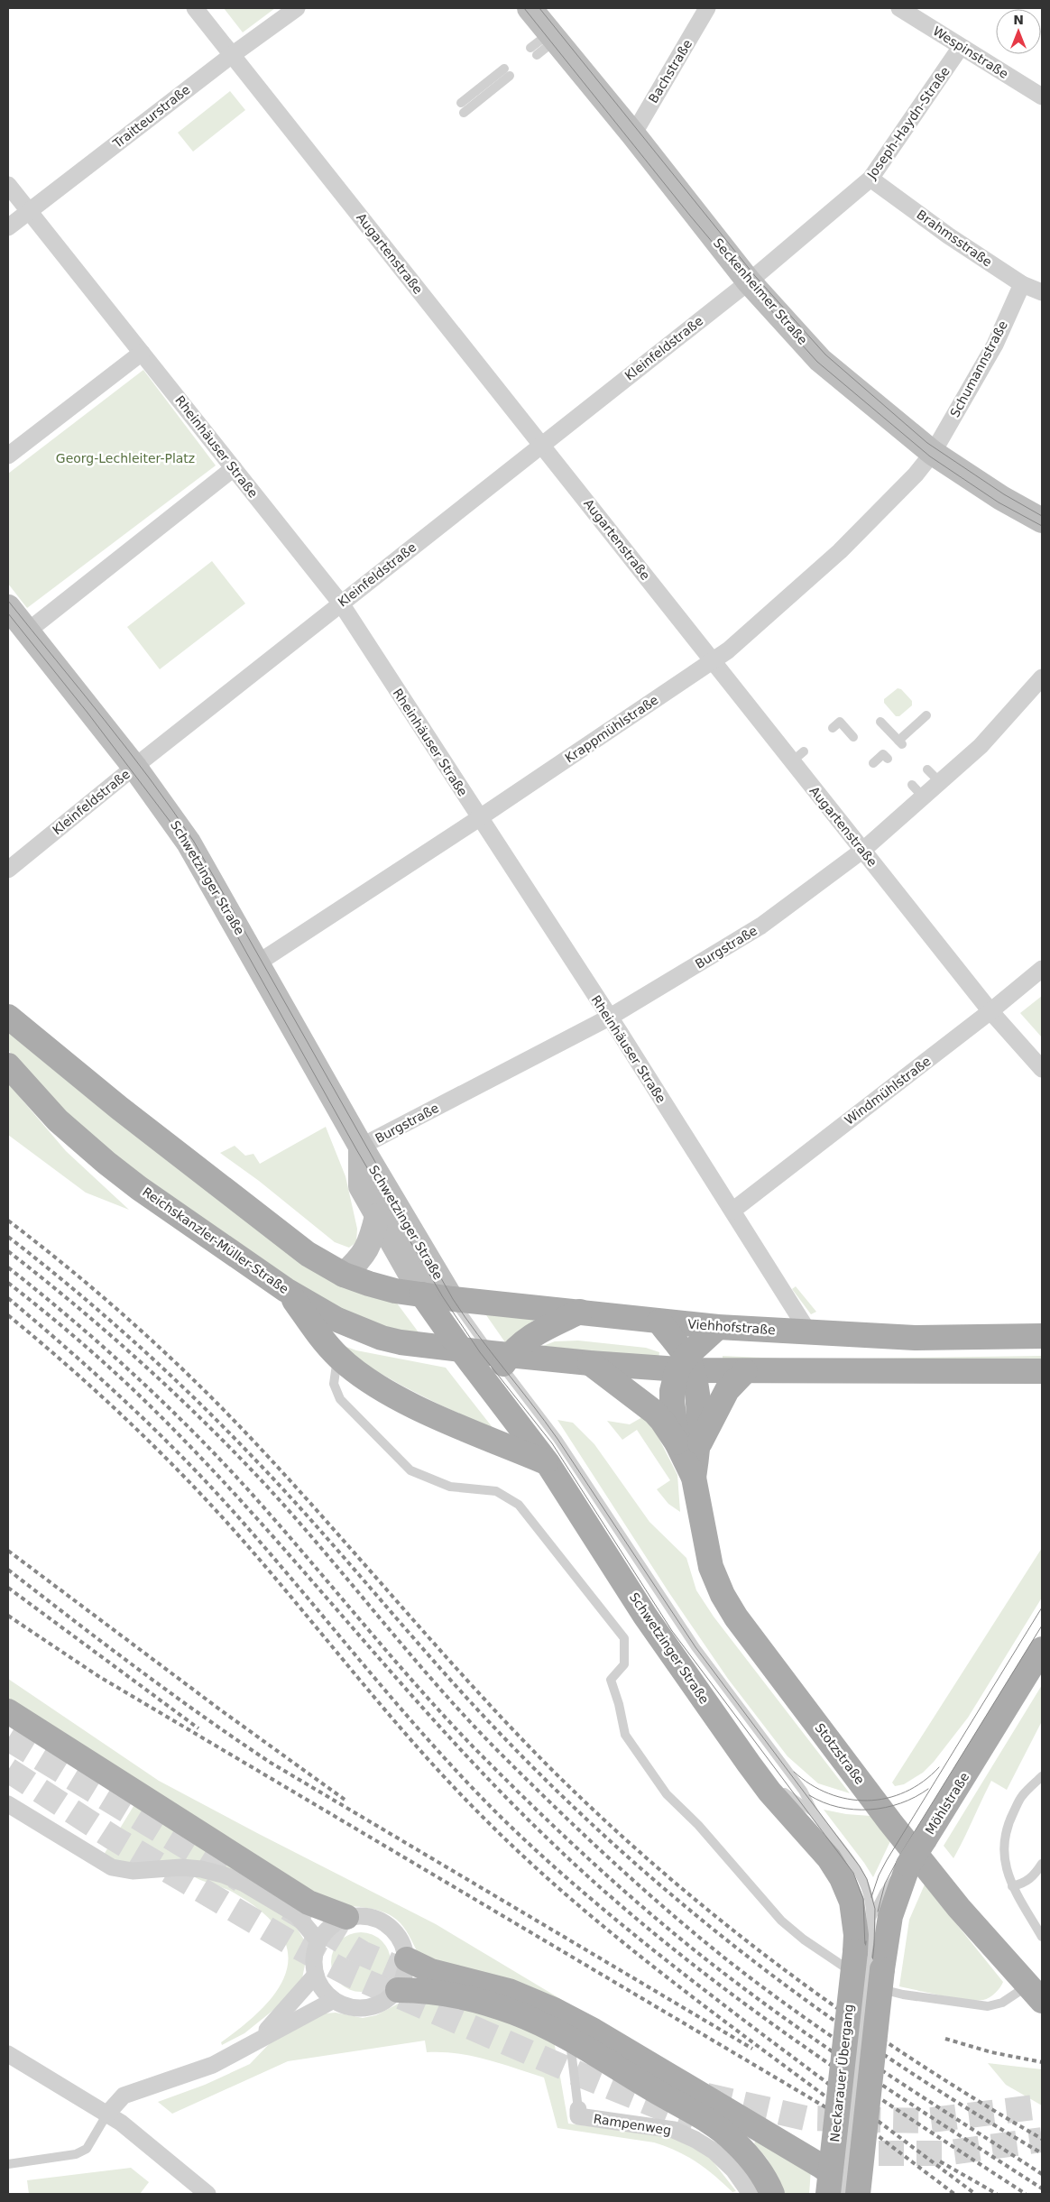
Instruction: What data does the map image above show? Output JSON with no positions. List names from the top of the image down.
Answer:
{
  "streets": {
    "main road": [
      "Schwetzinger Straße",
      "Reichskanzler-Müller-Straße",
      "Viehhofstraße",
      "Stotzstraße",
      "Möhlstraße",
      "Neckarauer Übergang"
    ],
    "street": [
      "Wespinstraße",
      "Bachstraße",
      "Traitteurstraße",
      "Joseph-Haydn-Straße",
      "Brahmsstraße",
      "Augartenstraße",
      "Seckenheimer Straße",
      "Kleinfeldstraße",
      "Schumannstraße",
      "Rheinhäuser Straße",
      "Krappmühlstraße",
      "Burgstraße",
      "Windmühlstraße",
      "Rampenweg"
    ]
  },
  "crossings": [
    ["Wespinstraße", "Joseph-Haydn-Straße"],
    ["Bachstraße", "Seckenheimer Straße"],
    ["Traitteurstraße", "Augartenstraße"],
    ["Traitteurstraße", "Rheinhäuser Straße"],
    ["Joseph-Haydn-Straße", "Brahmsstraße"],
    ["Joseph-Haydn-Straße", "Seckenheimer Straße"],
    ["Joseph-Haydn-Straße", "Kleinfeldstraße"],
    ["Brahmsstraße", "Schumannstraße"],
    ["Augartenstraße", "Kleinfeldstraße"],
    ["Augartenstraße", "Krappmühlstraße"],
    ["Augartenstraße", "Burgstraße"],
    ["Augartenstraße", "Windmühlstraße"],
    ["Seckenheimer Straße", "Kleinfeldstraße"],
    ["Seckenheimer Straße", "Schumannstraße"],
    ["Seckenheimer Straße", "Krappmühlstraße"],
    ["Kleinfeldstraße", "Rheinhäuser Straße"],
    ["Kleinfeldstraße", "Schwetzinger Straße"],
    ["Schumannstraße", "Krappmühlstraße"],
    ["Rheinhäuser Straße", "Krappmühlstraße"],
    ["Rheinhäuser Straße", "Burgstraße"],
    ["Rheinhäuser Straße", "Windmühlstraße"],
    ["Rheinhäuser Straße", "Viehhofstraße"],
    ["Krappmühlstraße", "Schwetzinger Straße"],
    ["Schwetzinger Straße", "Burgstraße"],
    ["Schwetzinger Straße", "Reichskanzler-Müller-Straße"],
    ["Schwetzinger Straße", "Viehhofstraße"],
    ["Schwetzinger Straße", "Möhlstraße"],
    ["Schwetzinger Straße", "Neckarauer Übergang"],
    ["Möhlstraße", "Neckarauer Übergang"]
  ],
  "parks": ["Georg-Lechleiter-Platz"],
  "north": "top"
}
